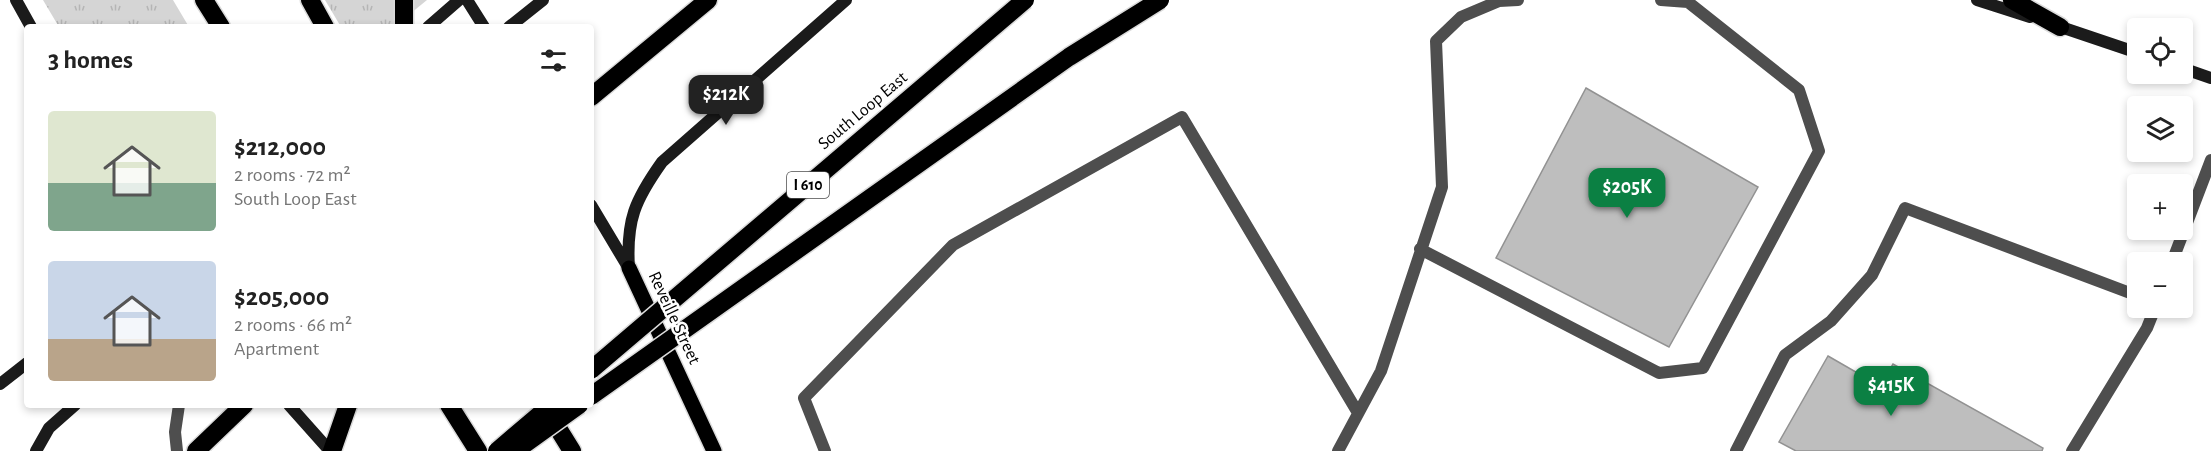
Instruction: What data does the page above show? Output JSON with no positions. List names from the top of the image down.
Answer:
{
  "streets": {
    "highway": ["South Loop East", "I 610"],
    "main road": ["Reveille Street"]
  },
  "page": {
    "map_buttons": ["+", "−"],
    "heading": "3 homes",
    "price": ["$212K", "$205K", "$415K"],
    "list": [
      {
        "name": "$212,000",
        "note": "2 rooms · 72 m² · South Loop East"
      },
      {
        "name": "$205,000",
        "note": "2 rooms · 66 m² · Apartment"
      }
    ]
  }
}
